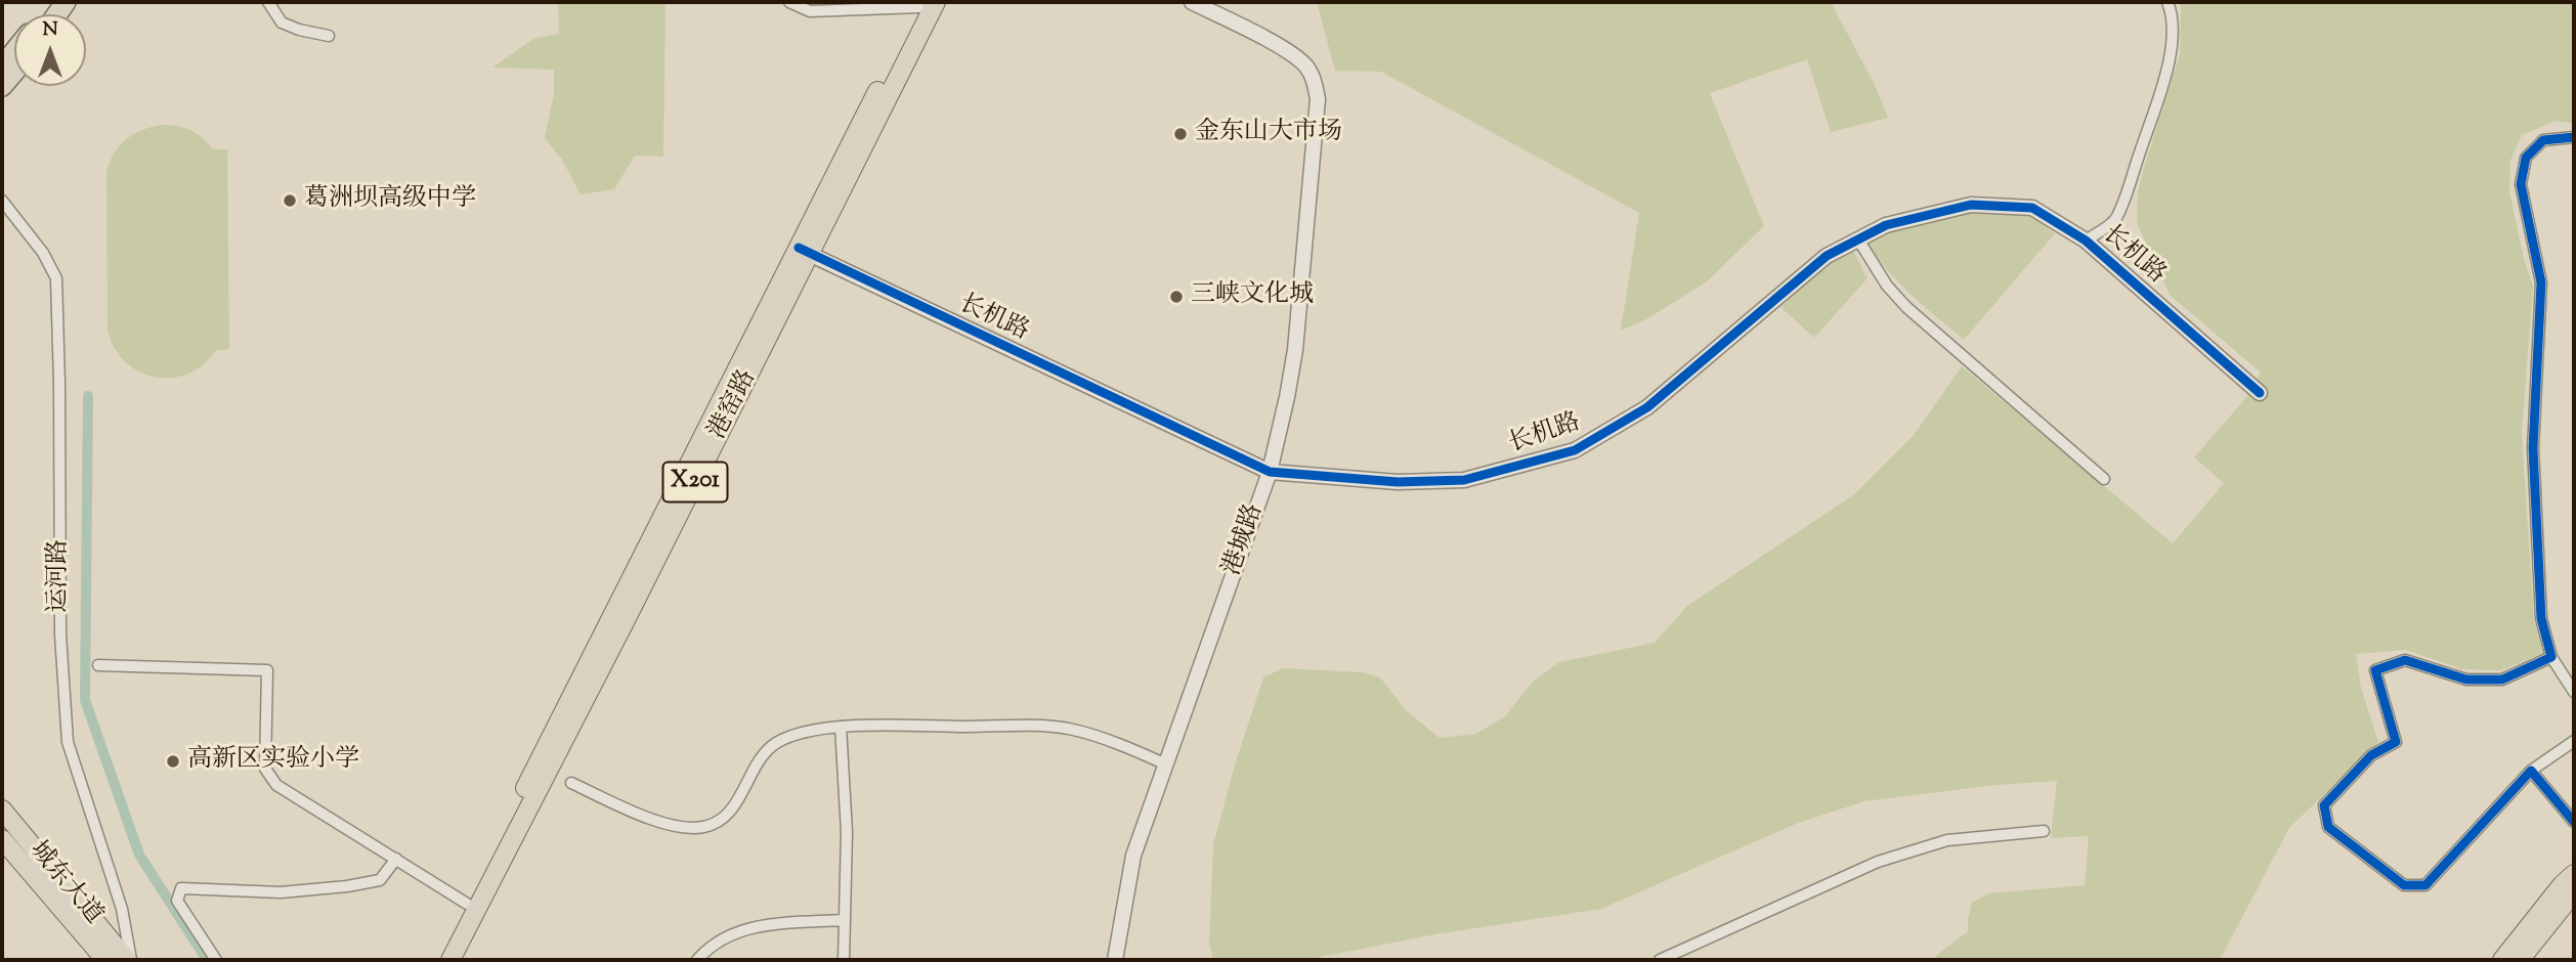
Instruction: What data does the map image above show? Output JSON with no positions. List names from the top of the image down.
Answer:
{
  "streets": {
    "main road": ["港窑路", "X201", "城东大道"],
    "street": ["长机路", "港城路", "运河路"]
  },
  "crossings": [
    ["长机路", "港窑路"],
    ["长机路", "港城路"],
    ["运河路", "城东大道"]
  ],
  "places": [
    "金东山大市场",
    "葛洲坝高级中学",
    "三峡文化城",
    "高新区实验小学"
  ],
  "north": "top"
}
